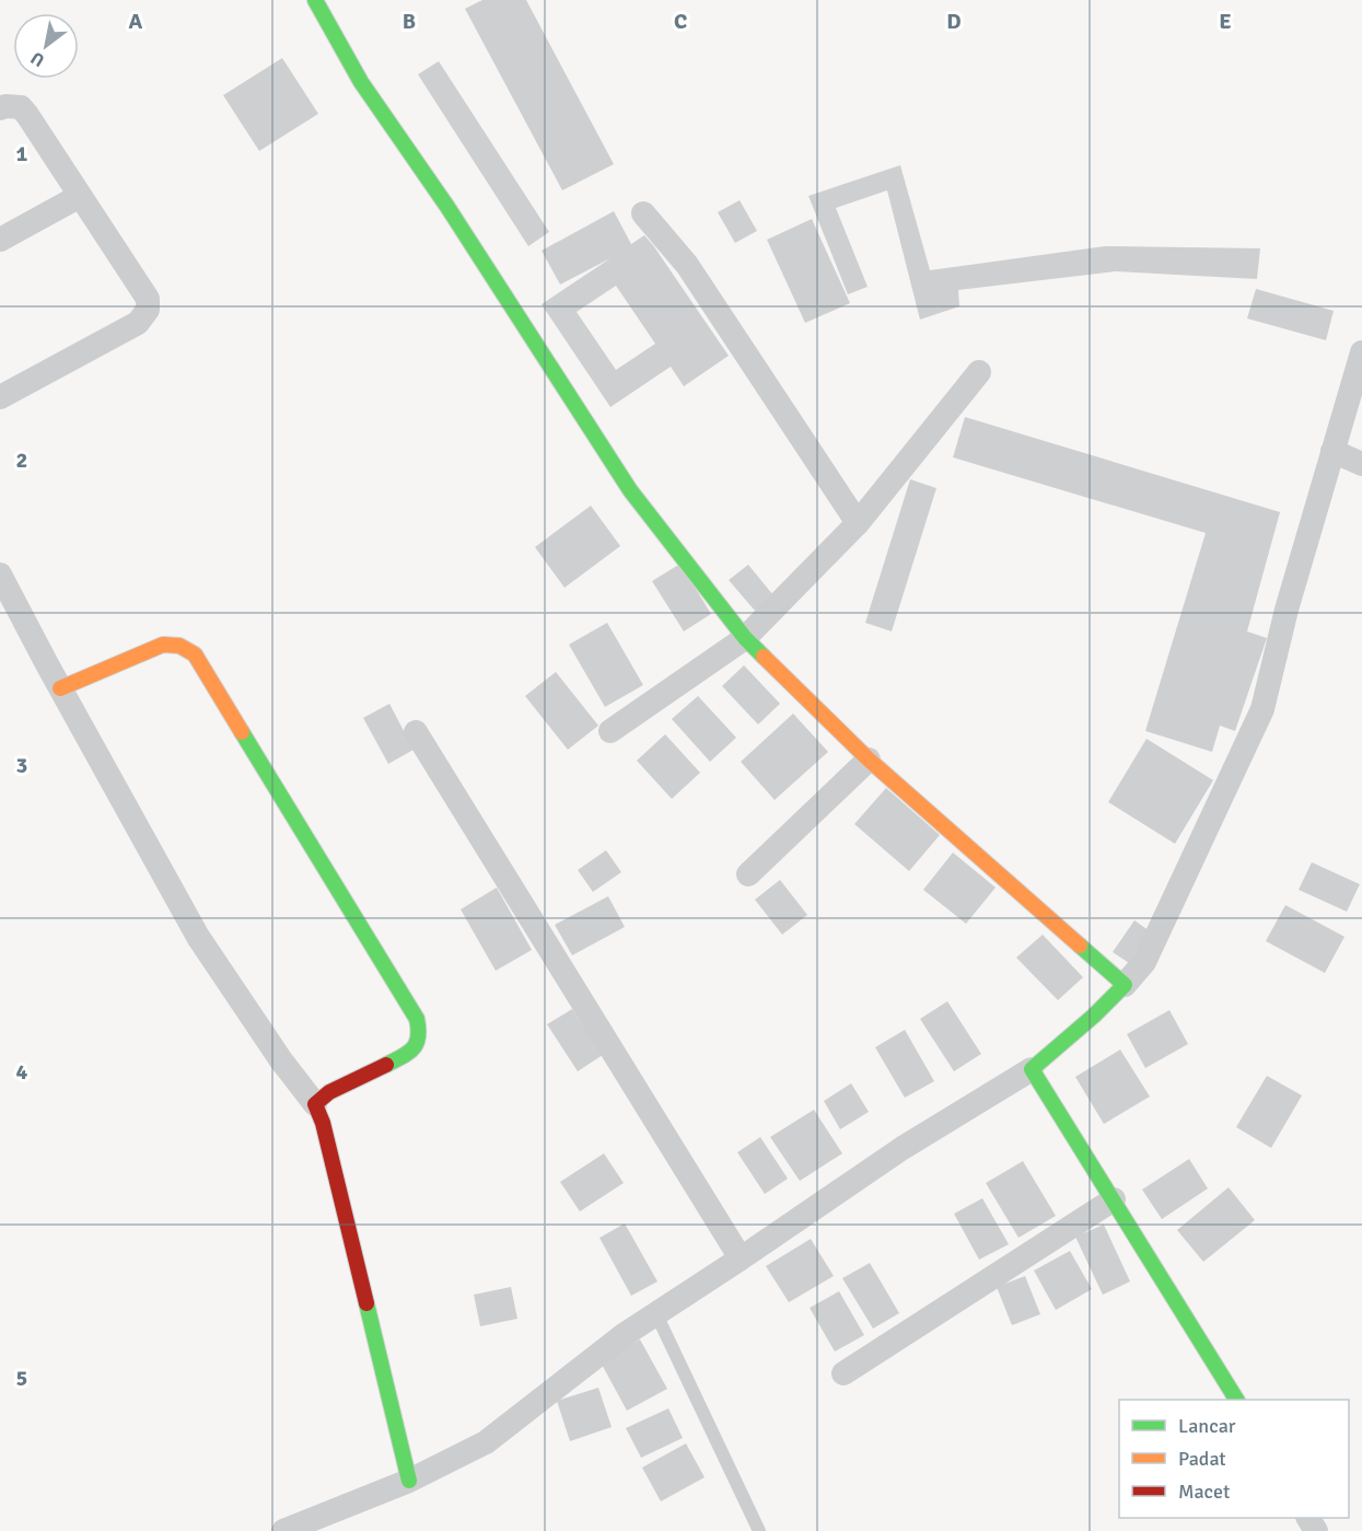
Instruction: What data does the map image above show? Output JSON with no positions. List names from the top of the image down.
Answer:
{
  "legend": ["Lancar", "Padat", "Macet"],
  "north": "bottom left",
  "grid": {
    "columns": [
      "A",
      "B",
      "C",
      "D",
      "E"
    ],
    "rows": [
      "1",
      "2",
      "3",
      "4",
      "5"
    ]
  }
}
